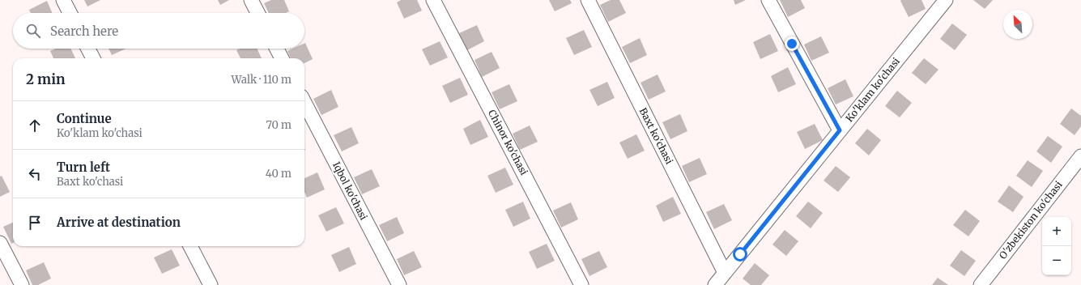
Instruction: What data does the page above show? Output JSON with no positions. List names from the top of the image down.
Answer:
{
  "streets": {
    "street": [
      "Ko'klam ko'chasi",
      "Baxt ko'chasi",
      "Chinor ko'chasi",
      "Iqbol ko'chasi",
      "O'zbekiston ko'chasi"
    ]
  },
  "crossings": [
    ["Ko'klam ko'chasi", "Baxt ko'chasi"]
  ],
  "north": "top left",
  "page": {
    "search": "Search here",
    "heading": ["2 min", "Walk · 110 m"],
    "list": [
      ["Continue", "Ko'klam ko'chasi", "70 m"],
      ["Turn left", "Baxt ko'chasi", "40 m"],
      "Arrive at destination"
    ],
    "map_buttons": ["+", "−"]
  }
}
